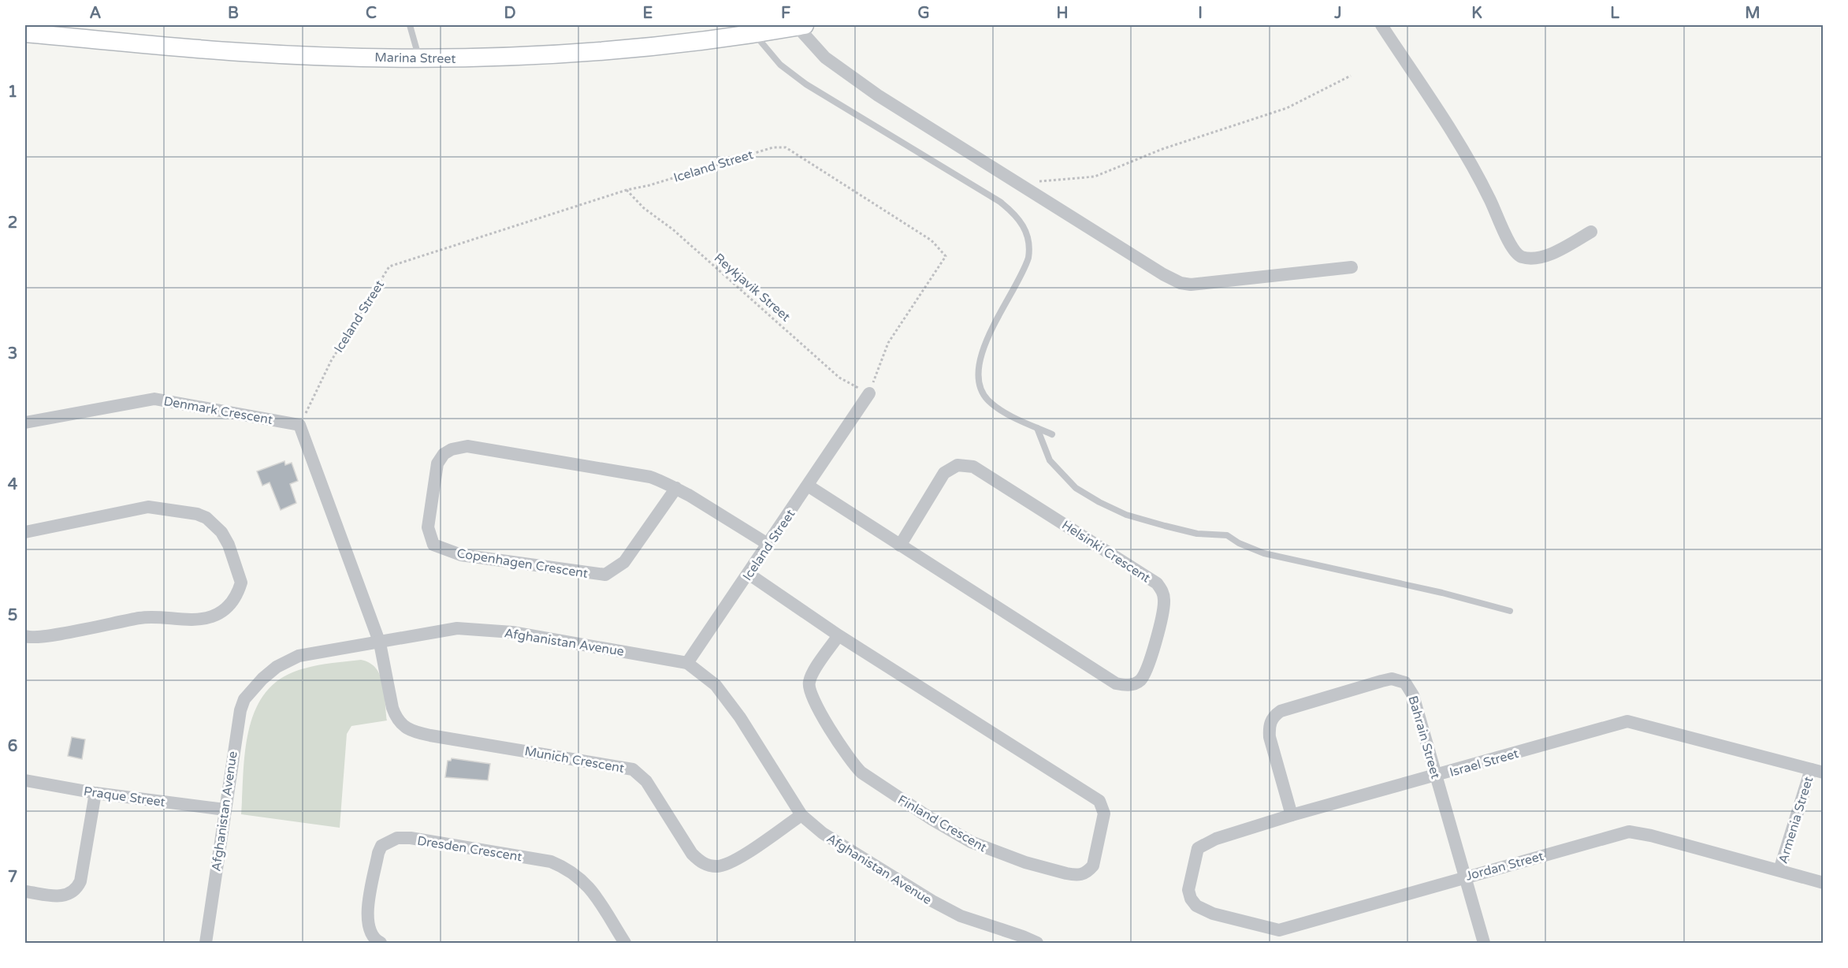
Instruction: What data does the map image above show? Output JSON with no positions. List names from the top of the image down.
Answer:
{
  "streets": {
    "main road": ["Marina Street"],
    "street": [
      "Iceland Street",
      "Denmark Crescent",
      "Helsinki Crescent",
      "Copenhagen Crescent",
      "Afghanistan Avenue",
      "Bahrain Street",
      "Munich Crescent",
      "Israel Street",
      "Praque Street",
      "Armenia Street",
      "Finland Crescent",
      "Dresden Crescent",
      "Jordan Street"
    ],
    "path": ["Reykjavik Street"]
  },
  "crossings": [
    ["Iceland Street", "Reykjavik Street"],
    ["Iceland Street", "Denmark Crescent"],
    ["Iceland Street", "Helsinki Crescent"],
    ["Iceland Street", "Copenhagen Crescent"],
    ["Iceland Street", "Afghanistan Avenue"],
    ["Iceland Street", "Finland Crescent"],
    ["Afghanistan Avenue", "Munich Crescent"],
    ["Afghanistan Avenue", "Praque Street"],
    ["Bahrain Street", "Israel Street"],
    ["Bahrain Street", "Jordan Street"],
    ["Israel Street", "Armenia Street"],
    ["Israel Street", "Jordan Street"],
    ["Armenia Street", "Jordan Street"]
  ],
  "grid": {
    "columns": [
      "A",
      "B",
      "C",
      "D",
      "E",
      "F",
      "G",
      "H",
      "I",
      "J",
      "K",
      "L",
      "M"
    ],
    "rows": [
      "1",
      "2",
      "3",
      "4",
      "5",
      "6",
      "7"
    ]
  }
}
